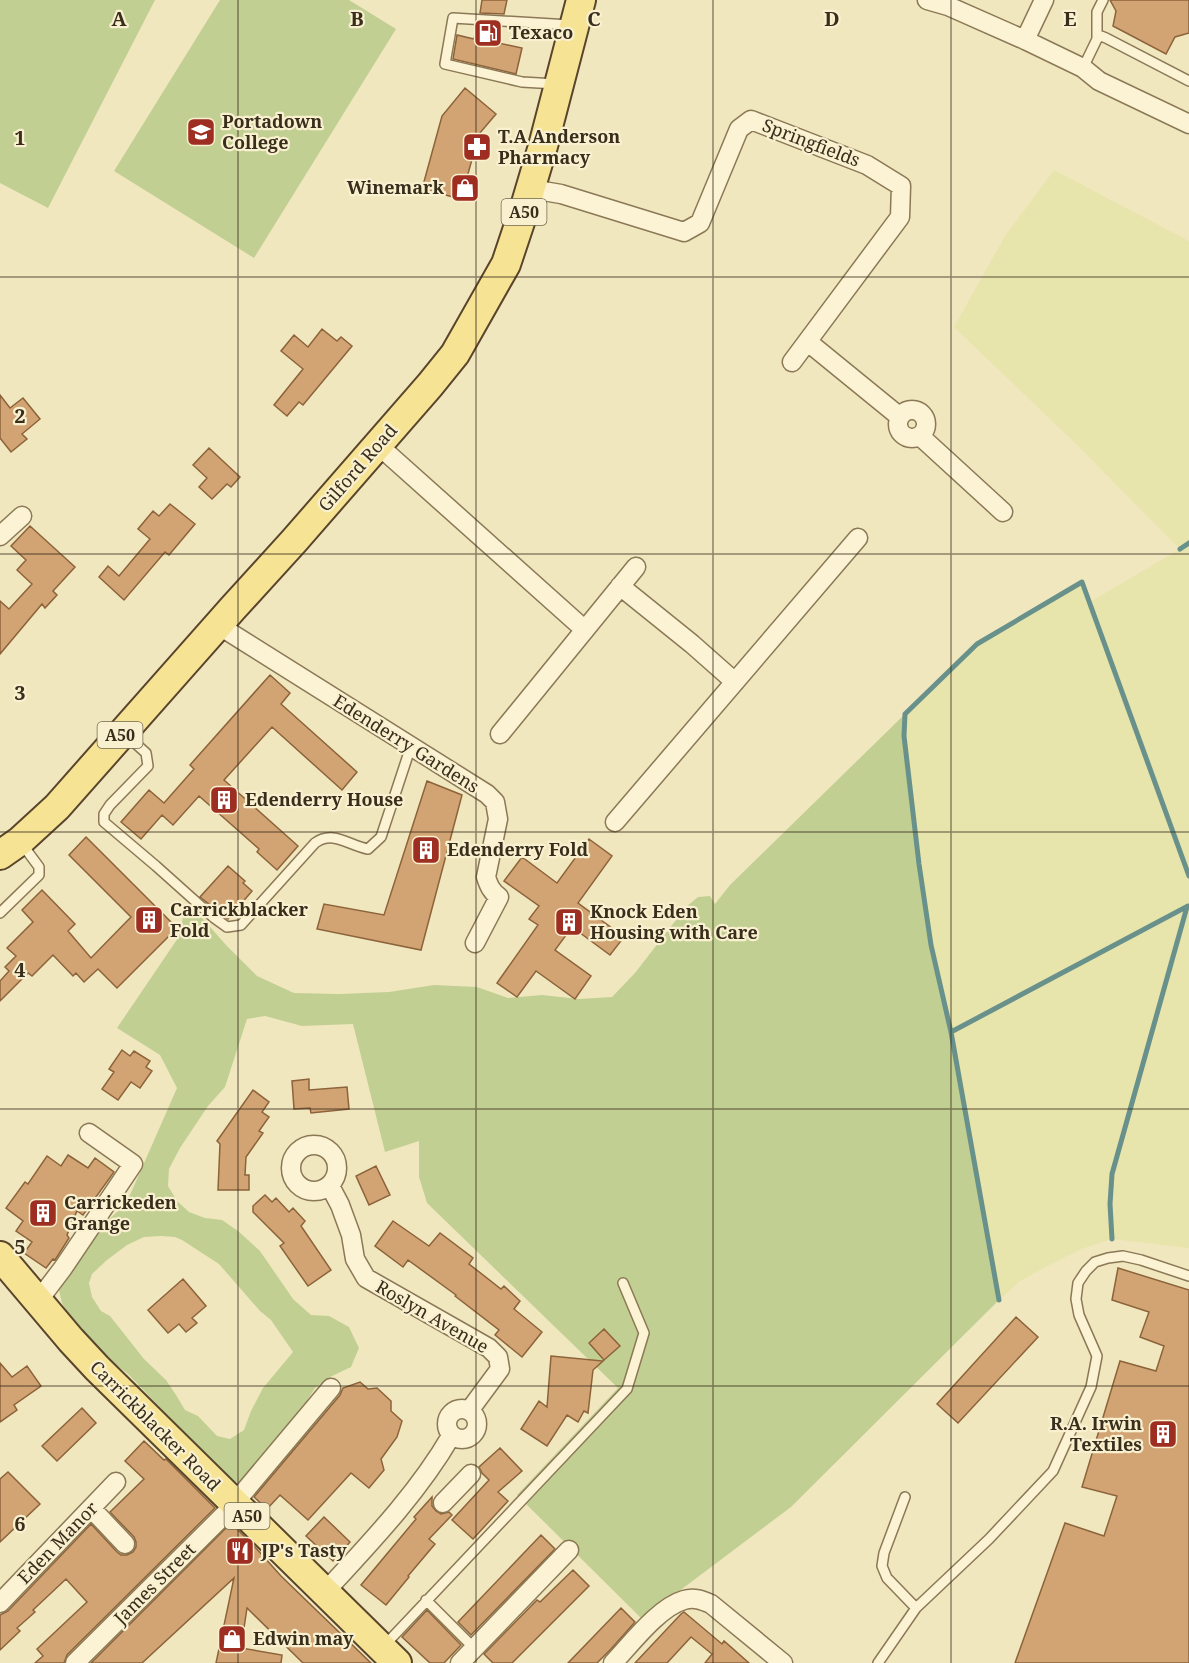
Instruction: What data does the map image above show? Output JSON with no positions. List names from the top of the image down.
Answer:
{
  "streets": {
    "main road": ["A50", "Gilford Road", "Carrickblacker Road"],
    "street": [
      "Springfields",
      "Edenderry Gardens",
      "Roslyn Avenue",
      "Eden Manor",
      "James Street"
    ]
  },
  "crossings": [
    ["Springfields", "Gilford Road"],
    ["Gilford Road", "Edenderry Gardens"],
    ["Carrickblacker Road", "James Street"]
  ],
  "places": {
    "fuel station": ["Texaco"],
    "school or university": ["Portadown College"],
    "pharmacy": ["T.A Anderson Pharmacy"],
    "shop": ["Winemark", "Edwin may"],
    "building": [
      "Edenderry House",
      "Edenderry Fold",
      "Carrickblacker Fold",
      "Knock Eden Housing with Care",
      "Carrickeden Grange",
      "R.A. Irwin Textiles"
    ],
    "restaurant": ["JP's Tasty"]
  },
  "grid": {
    "columns": [
      "A",
      "B",
      "C",
      "D",
      "E"
    ],
    "rows": [
      "1",
      "2",
      "3",
      "4",
      "5",
      "6"
    ]
  }
}
